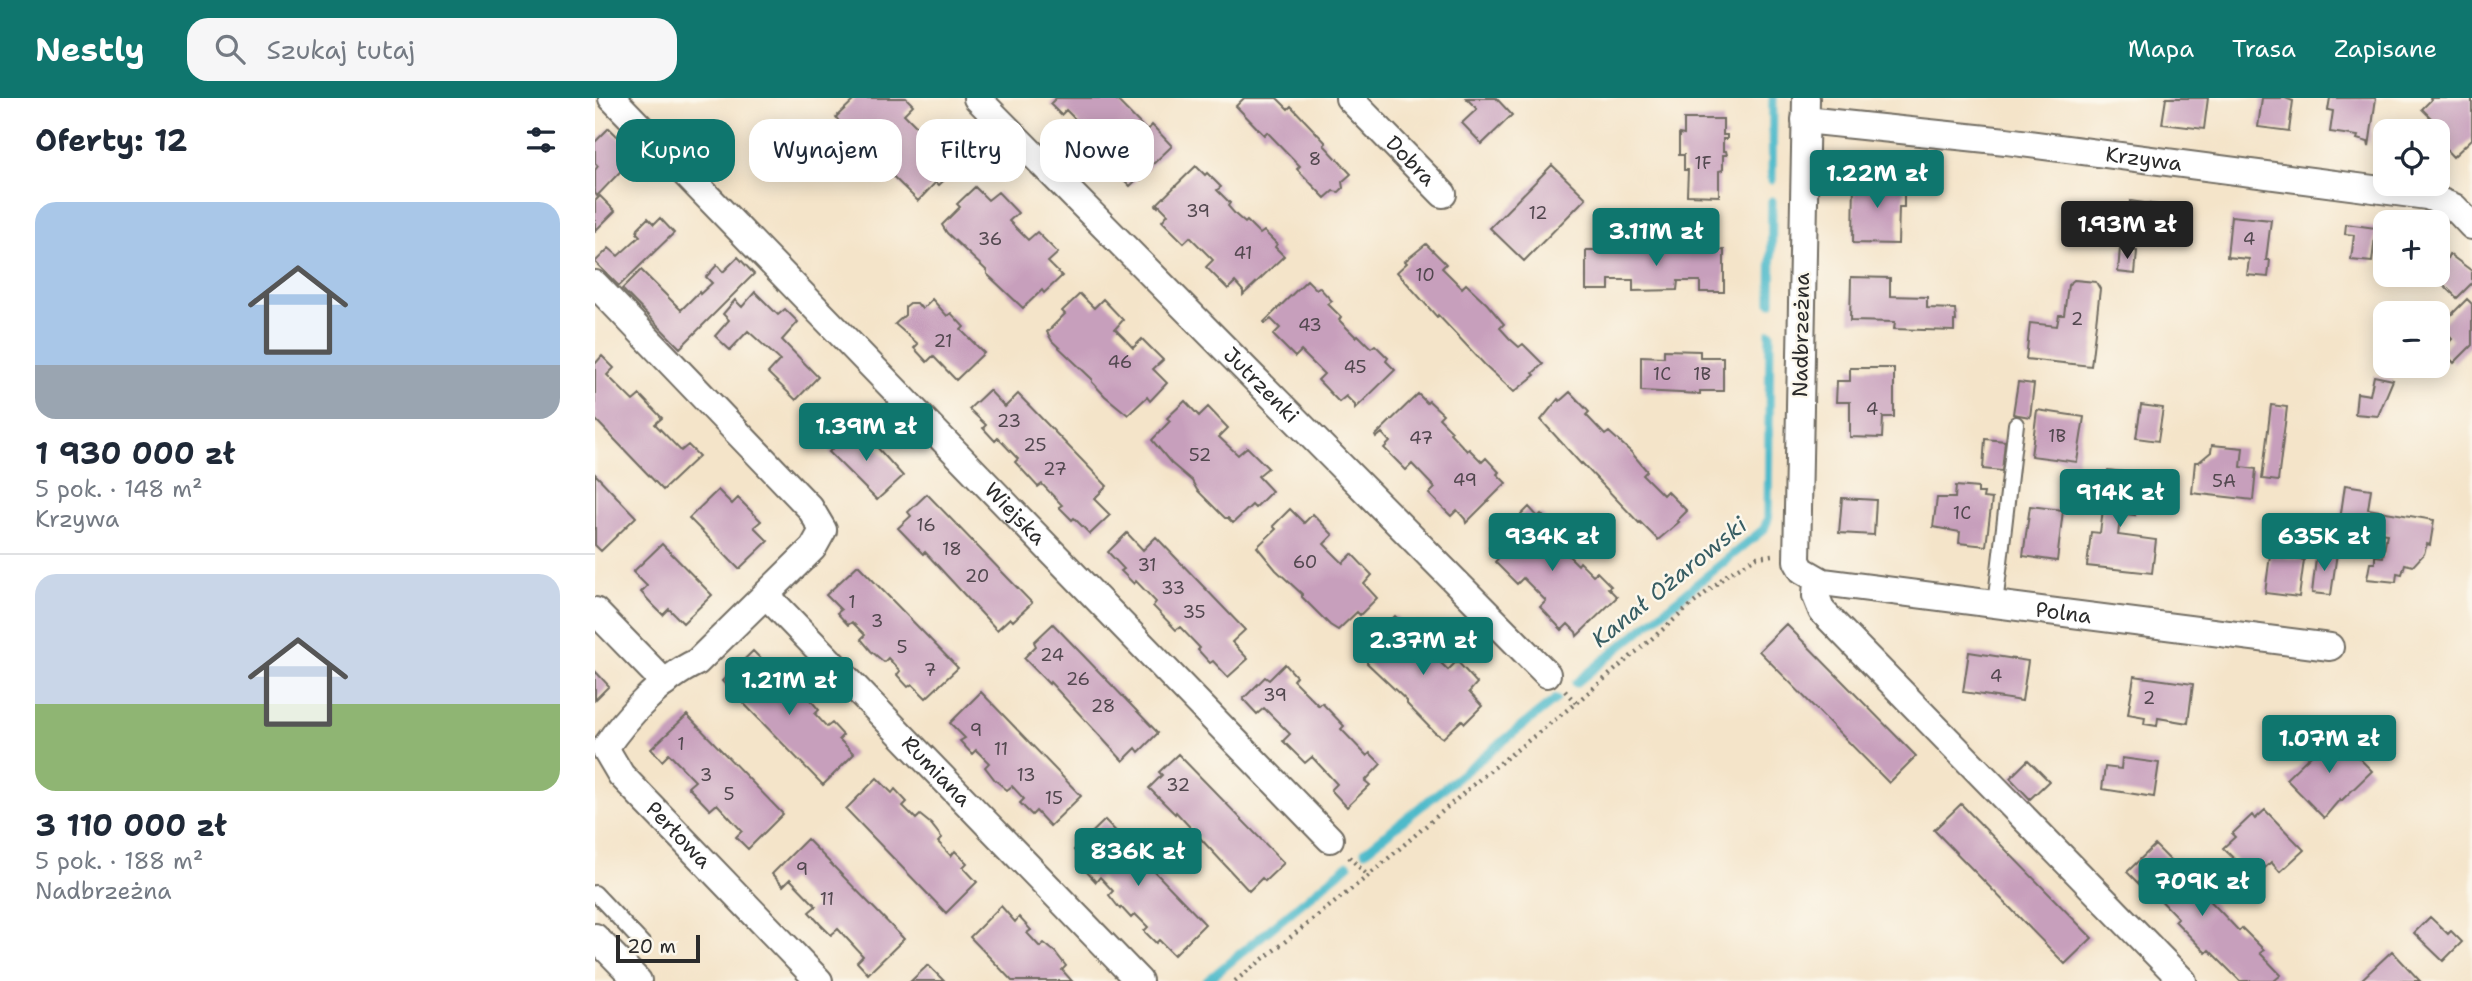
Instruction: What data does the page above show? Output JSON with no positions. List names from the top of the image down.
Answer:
{
  "streets": {
    "street": [
      "Krzywa",
      "Dobra",
      "Nadbrzeżna",
      "Jutrzenki",
      "Wiejska",
      "Polna",
      "Rumiana",
      "Perłowa"
    ]
  },
  "crossings": [
    ["Krzywa", "Nadbrzeżna"],
    ["Nadbrzeżna", "Polna"]
  ],
  "water": ["Kanał Ożarowski"],
  "house_numbers": [
    "8",
    "1F",
    "39",
    "12",
    "36",
    "4",
    "41",
    "10",
    "2",
    "43",
    "21",
    "46",
    "45",
    "1C",
    "1B",
    "4",
    "23",
    "1B",
    "47",
    "25",
    "52",
    "27",
    "49",
    "5A",
    "1C",
    "16",
    "18",
    "60",
    "31",
    "20",
    "33",
    "1",
    "35",
    "3",
    "5",
    "24",
    "7",
    "4",
    "26",
    "39",
    "2",
    "28",
    "9",
    "1",
    "11",
    "3",
    "13",
    "32",
    "5",
    "15",
    "9",
    "11"
  ],
  "scale_bar": "20 m",
  "page": {
    "header": "Nestly",
    "search": "Szukaj tutaj",
    "nav": ["Mapa", "Trasa", "Zapisane"],
    "heading": "Oferty: 12",
    "map_buttons": ["+", "−"],
    "chip": [
      "Kupno",
      "Wynajem",
      "Filtry",
      "Nowe"
    ],
    "price": [
      "1.22M zł",
      "1.93M zł",
      "3.11M zł",
      "1.39M zł",
      "914K zł",
      "934K zł",
      "635K zł",
      "2.37M zł",
      "1.21M zł",
      "1.07M zł",
      "836K zł",
      "709K zł"
    ],
    "list": [
      {
        "name": "1 930 000 zł",
        "note": "5 pok. · 148 m² · Krzywa"
      },
      {
        "name": "3 110 000 zł",
        "note": "5 pok. · 188 m² · Nadbrzeżna"
      }
    ],
    "scale": "20 m"
  }
}
